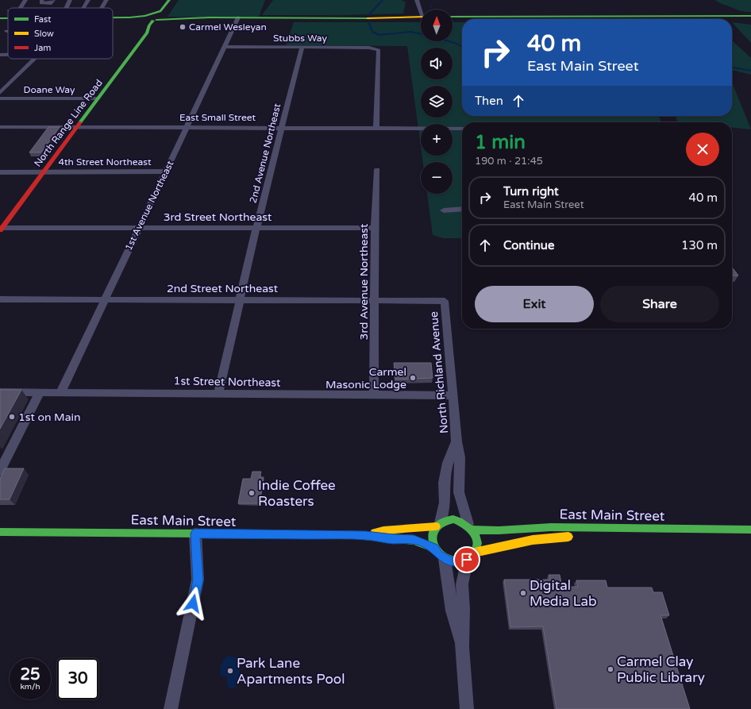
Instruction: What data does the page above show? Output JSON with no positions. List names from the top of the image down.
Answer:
{
  "streets": {
    "main road": ["North Range Line Road", "East Main Street"],
    "street": [
      "Stubbs Way",
      "Doane Way",
      "East Small Street",
      "2nd Avenue Northeast",
      "4th Street Northeast",
      "1st Avenue Northeast",
      "3rd Street Northeast",
      "3rd Avenue Northeast",
      "2nd Street Northeast",
      "North Richland Avenue",
      "1st Street Northeast"
    ]
  },
  "crossings": [
    ["Stubbs Way", "East Small Street"],
    ["Stubbs Way", "2nd Avenue Northeast"],
    ["Stubbs Way", "1st Avenue Northeast"],
    ["Doane Way", "North Range Line Road"],
    ["East Small Street", "North Range Line Road"],
    ["East Small Street", "2nd Avenue Northeast"],
    ["East Small Street", "1st Avenue Northeast"],
    ["North Range Line Road", "4th Street Northeast"],
    ["North Range Line Road", "3rd Street Northeast"],
    ["2nd Avenue Northeast", "3rd Street Northeast"],
    ["2nd Avenue Northeast", "2nd Street Northeast"],
    ["2nd Avenue Northeast", "1st Street Northeast"],
    ["4th Street Northeast", "1st Avenue Northeast"],
    ["1st Avenue Northeast", "3rd Street Northeast"],
    ["1st Avenue Northeast", "2nd Street Northeast"],
    ["1st Avenue Northeast", "1st Street Northeast"],
    ["3rd Street Northeast", "3rd Avenue Northeast"],
    ["3rd Avenue Northeast", "2nd Street Northeast"],
    ["3rd Avenue Northeast", "1st Street Northeast"],
    ["2nd Street Northeast", "North Richland Avenue"],
    ["North Richland Avenue", "1st Street Northeast"],
    ["North Richland Avenue", "East Main Street"]
  ],
  "places": [
    "Carmel Wesleyan",
    "Carmel Masonic Lodge",
    "1st on Main",
    "Indie Coffee Roasters",
    "Digital Media Lab",
    "Carmel Clay Public Library",
    "Park Lane Apartments Pool"
  ],
  "legend": ["Fast", "Slow", "Jam"],
  "north": "top",
  "page": {
    "map_buttons": ["+", "−"],
    "turn": ["40 m", "East Main Street"],
    "then": "Then",
    "heading": ["1 min", "190 m · 21:45"],
    "list": [
      {
        "name": "Turn right",
        "note": "East Main Street",
        "value": "40 m"
      },
      {
        "name": "Continue",
        "value": "130 m"
      }
    ],
    "buttons": ["Exit", "Share"],
    "speed": "25 km/h",
    "limit": "30"
  }
}
